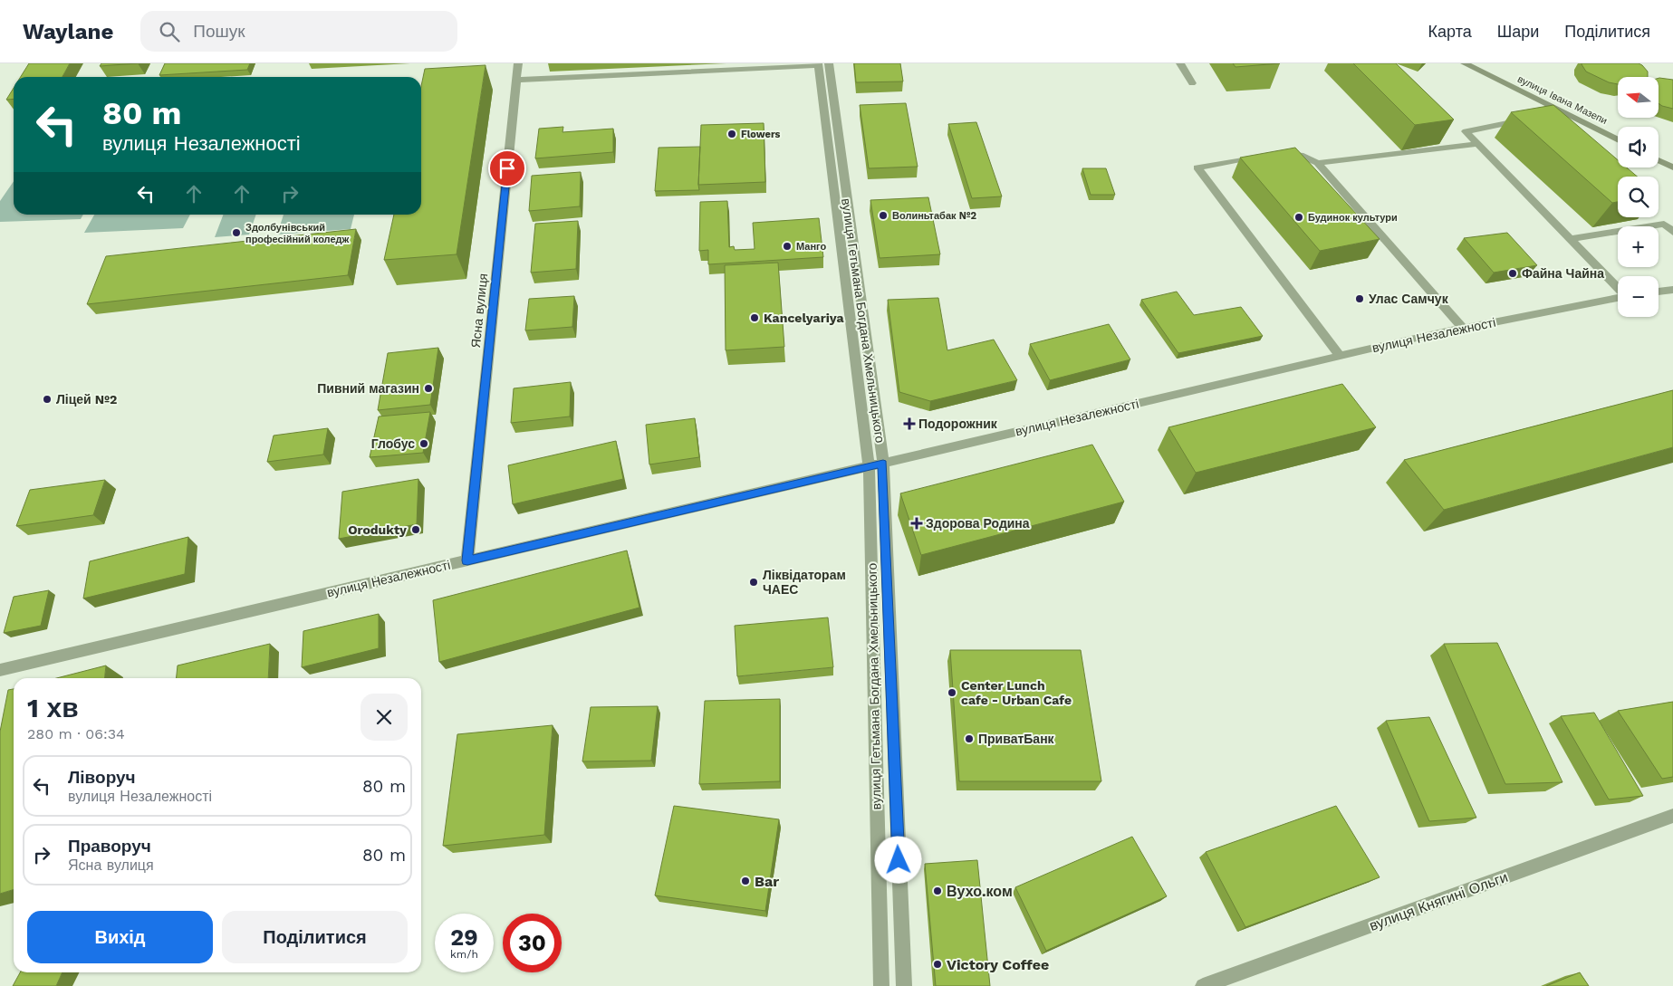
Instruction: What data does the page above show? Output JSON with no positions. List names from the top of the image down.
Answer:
{
  "streets": {
    "main road": ["вулиця Івана Мазепи"],
    "street": [
      "Ясна вулиця",
      "вулиця Гетьмана Богдана Хмельницького",
      "вулиця Незалежності",
      "вулиця Княгині Ольги"
    ]
  },
  "crossings": [
    ["Ясна вулиця", "вулиця Незалежності"],
    ["вулиця Гетьмана Богдана Хмельницького", "вулиця Незалежності"]
  ],
  "places": {
    "other": [
      "Flowers",
      "Волиньтабак №2",
      "Будинок культури",
      "Здолбунівський професійний коледж",
      "Манго",
      "Файна Чайна",
      "Улас Самчук",
      "Kancelyariya",
      "Пивний магазин",
      "Ліцей №2",
      "Глобус",
      "Orodukty",
      "Ліквідаторам ЧАЕС",
      "Center Lunch cafe - Urban Cafe",
      "ПриватБанк",
      "Bar",
      "Вухо.ком",
      "Victory Coffee"
    ],
    "health": ["Подорожник", "Здорова Родина"]
  },
  "north": "left",
  "page": {
    "header": "Waylane",
    "search": "Пошук",
    "nav": ["Карта", "Шари", "Поділитися"],
    "map_buttons": ["+", "−"],
    "turn": ["80 m", "вулиця Незалежності"],
    "heading": ["1 хв", "280 m · 06:34"],
    "list": [
      {
        "name": "Ліворуч",
        "note": "вулиця Незалежності",
        "value": "80 m"
      },
      {
        "name": "Праворуч",
        "note": "Ясна вулиця",
        "value": "80 m"
      }
    ],
    "buttons": ["Вихід", "Поділитися"],
    "speed": "29 km/h",
    "limit": "30"
  }
}
